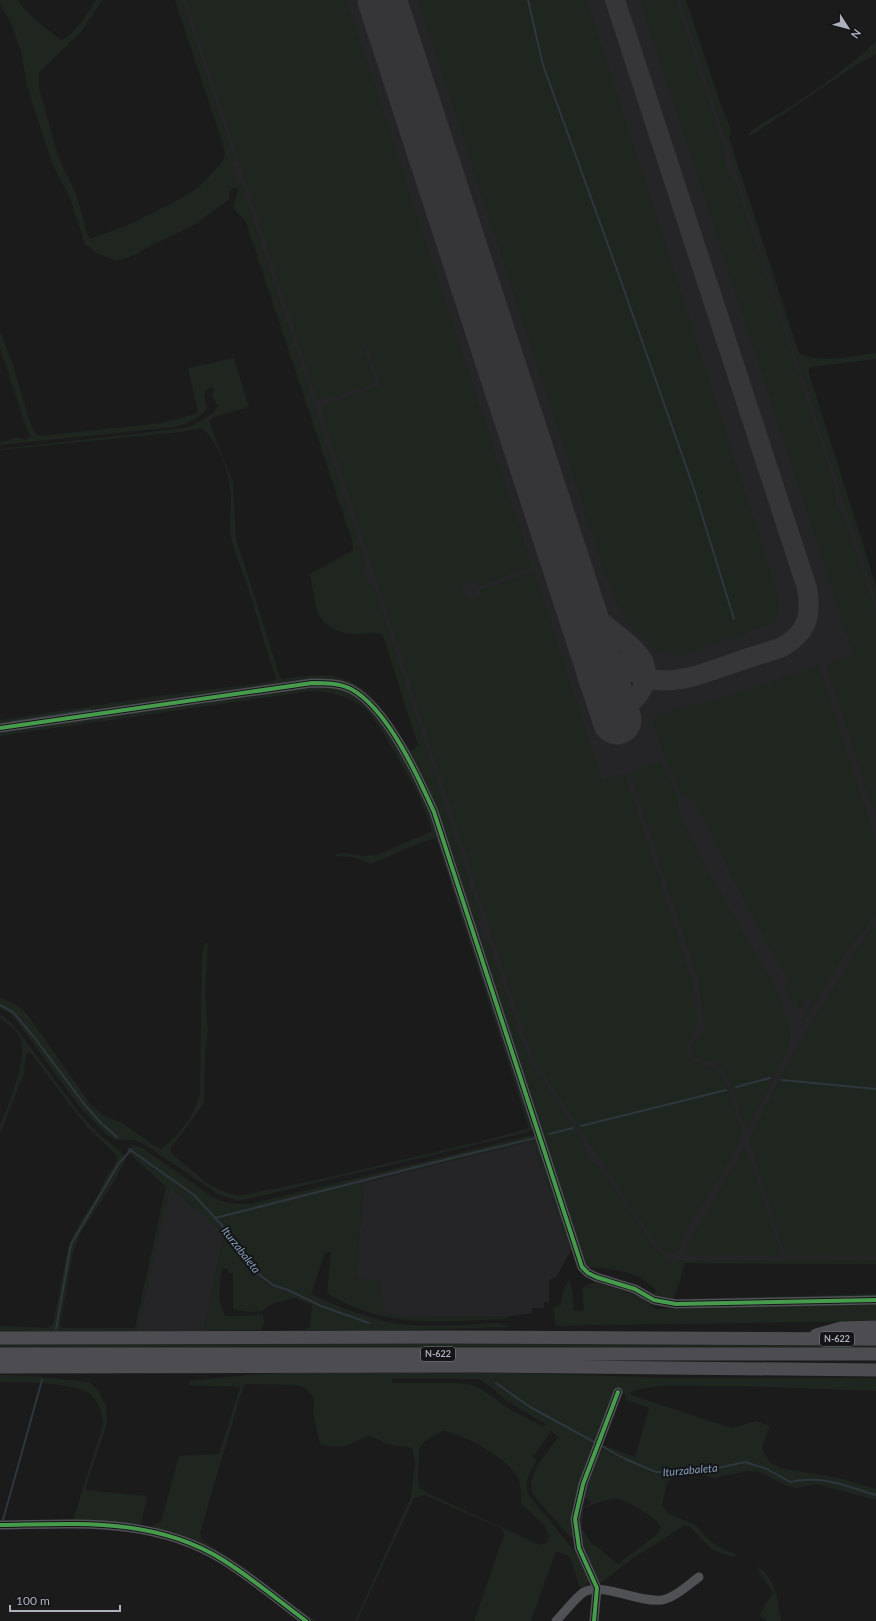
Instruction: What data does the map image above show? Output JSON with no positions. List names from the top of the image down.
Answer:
{
  "streets": {
    "highway": ["N-622"]
  },
  "water": ["Iturzabaleta"],
  "scale_bar": "100 m",
  "north": "bottom right"
}
